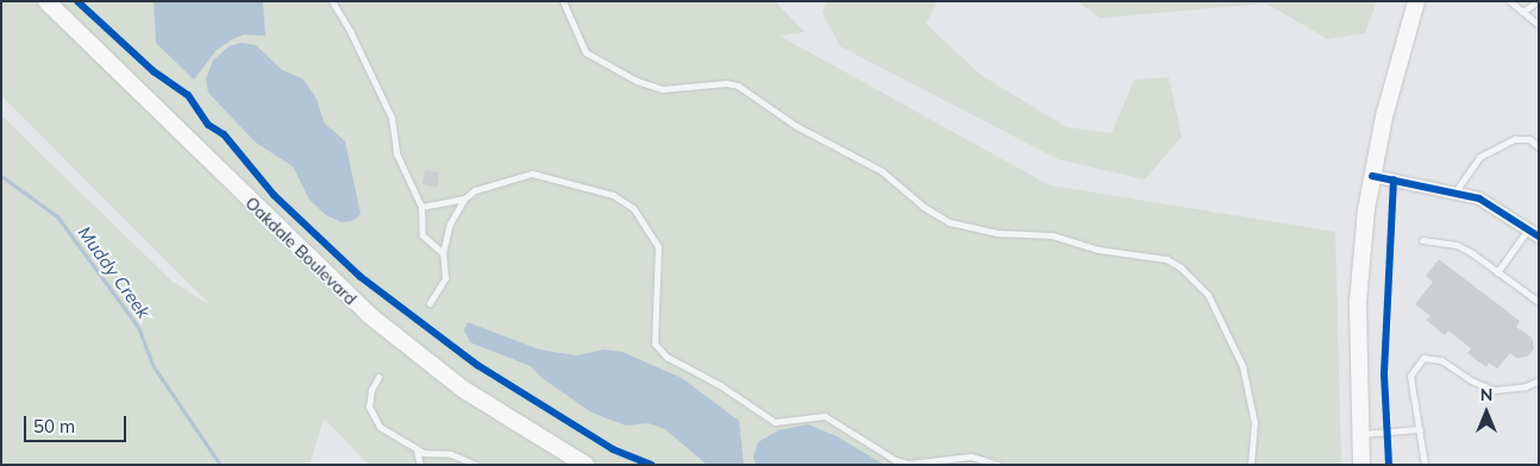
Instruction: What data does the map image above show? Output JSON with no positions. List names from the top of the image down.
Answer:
{
  "streets": {
    "main road": ["Oakdale Boulevard"]
  },
  "water": ["Muddy Creek"],
  "scale_bar": "50 m",
  "north": "top"
}
